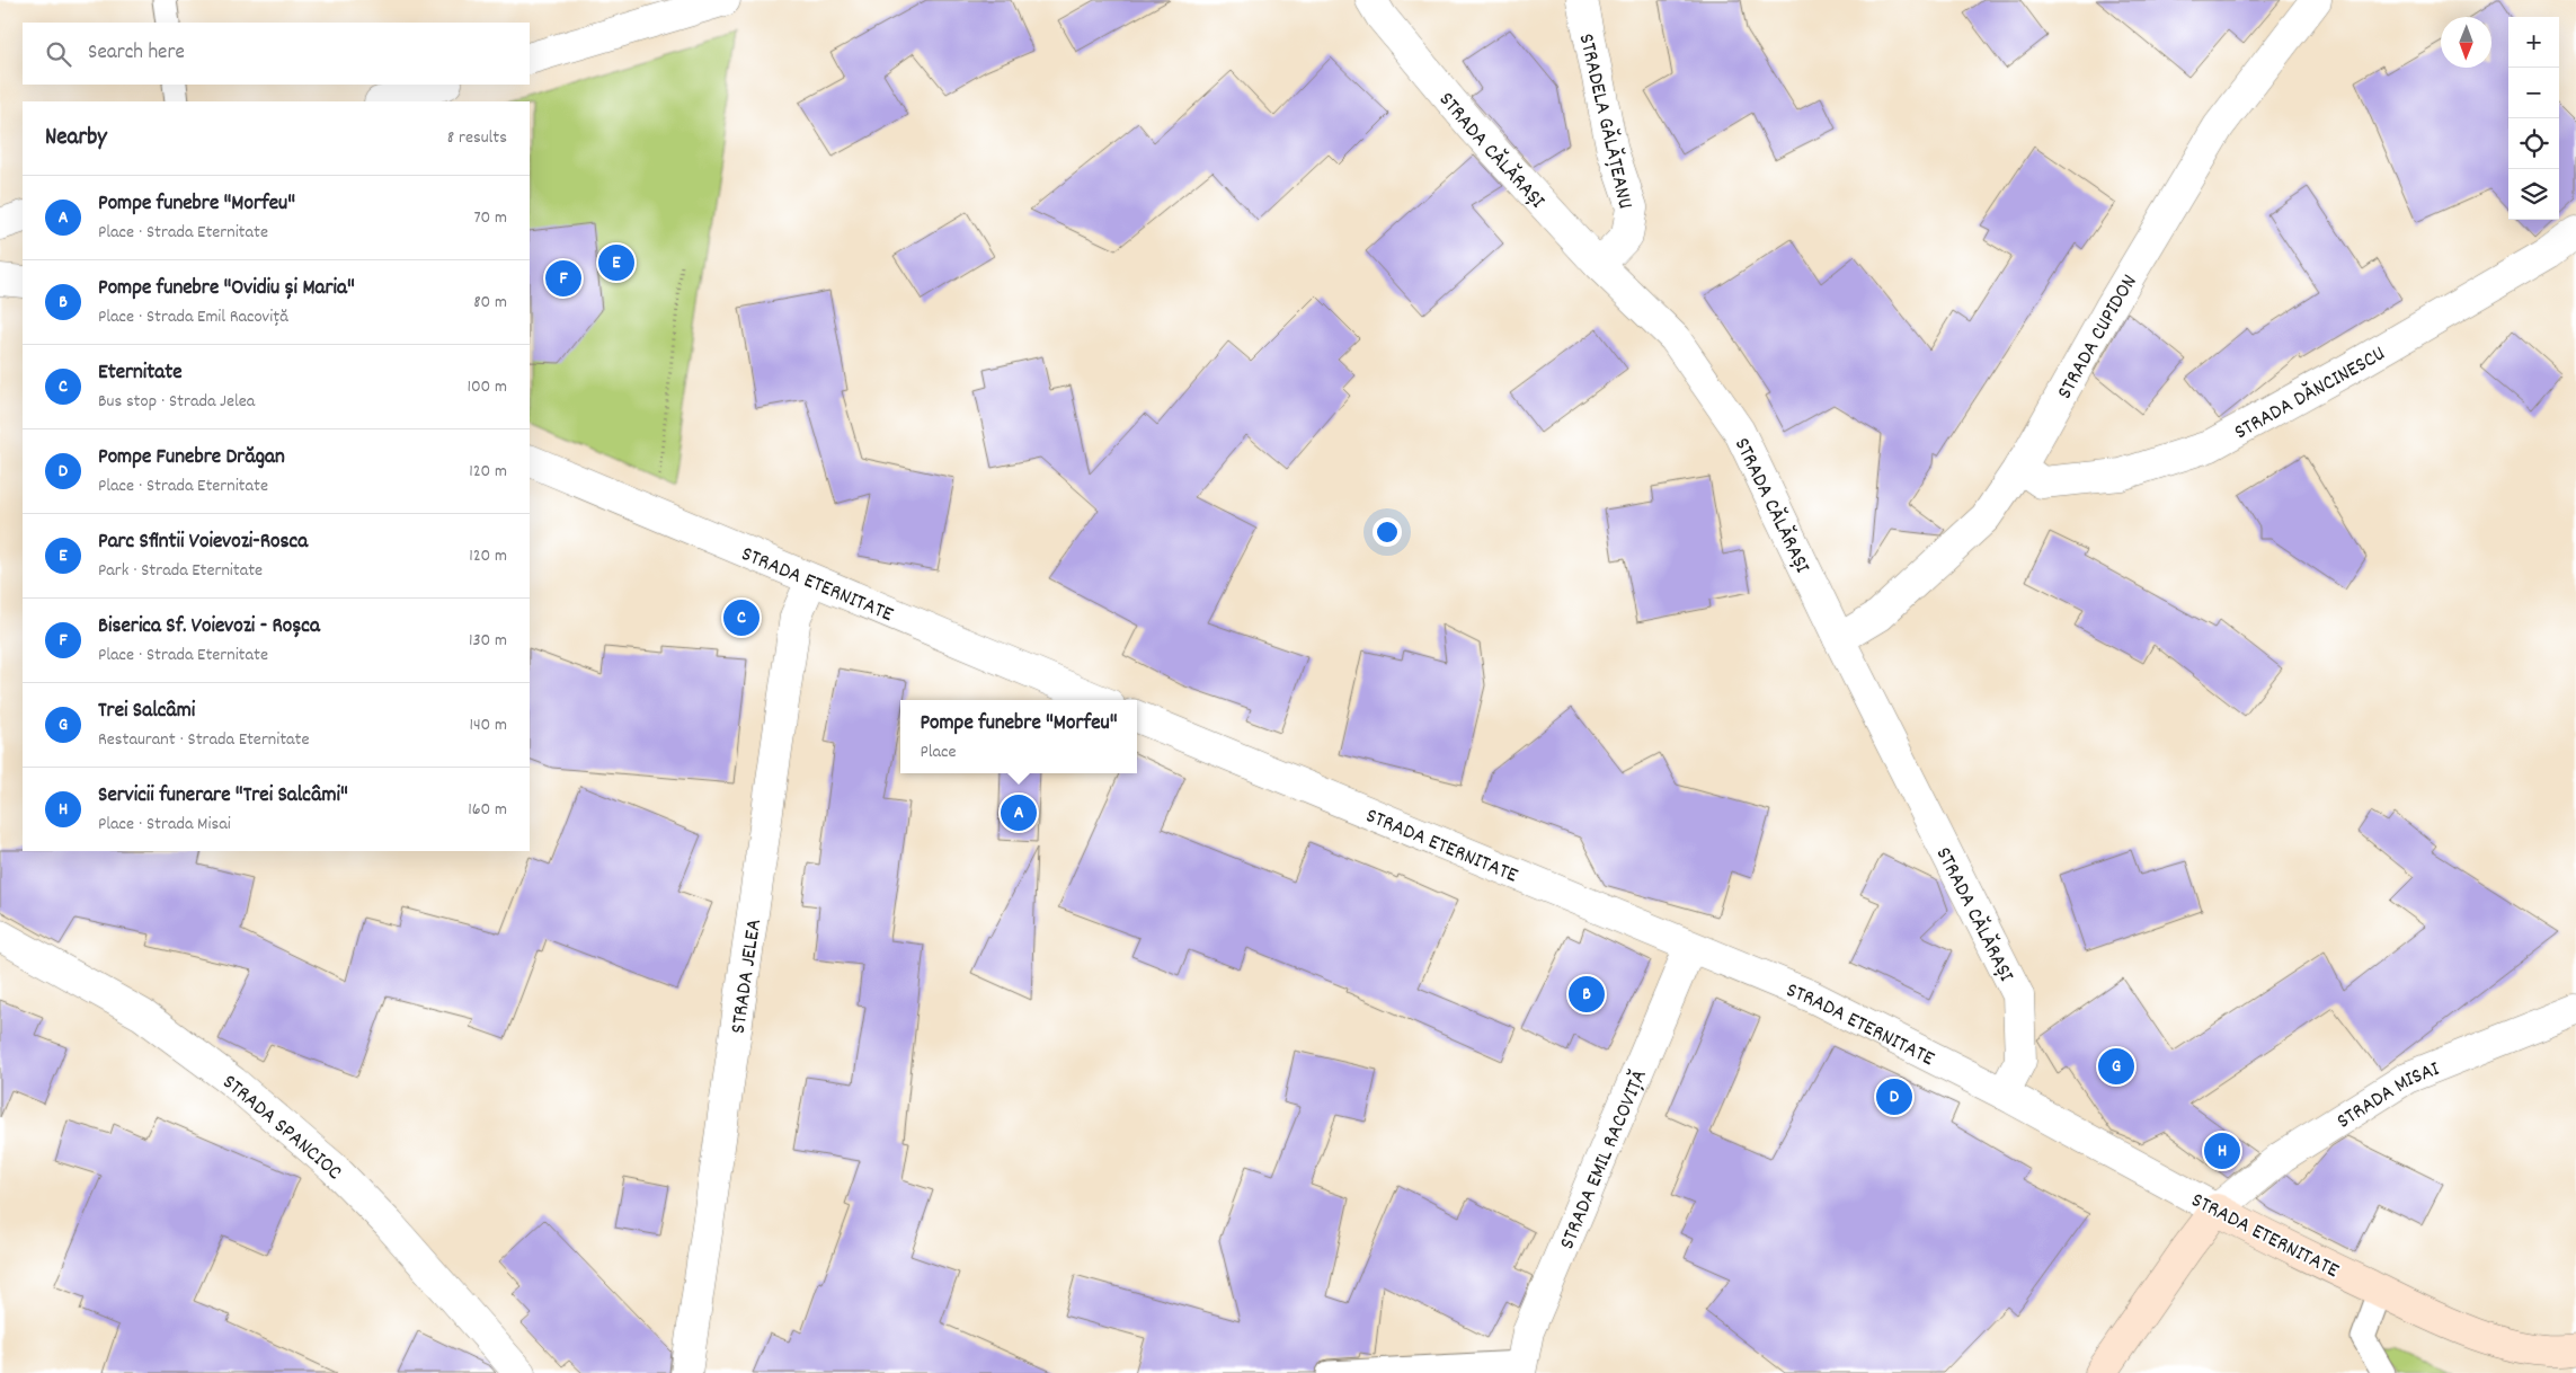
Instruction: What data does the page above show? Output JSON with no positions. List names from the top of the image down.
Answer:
{
  "streets": {
    "main road": ["STRADA ETERNITATE"],
    "street": [
      "STRADELA GĂLĂȚEANU",
      "STRADA CĂLĂRAȘI",
      "STRADA CUPIDON",
      "STRADA DĂNCINESCU",
      "STRADA JELEA",
      "STRADA MISAI",
      "STRADA SPANCIOC",
      "STRADA EMIL RACOVIȚĂ"
    ]
  },
  "crossings": [
    ["STRADELA GĂLĂȚEANU", "STRADA CĂLĂRAȘI"],
    ["STRADA CĂLĂRAȘI", "STRADA CUPIDON"],
    ["STRADA CĂLĂRAȘI", "STRADA ETERNITATE"],
    ["STRADA CUPIDON", "STRADA DĂNCINESCU"],
    ["STRADA ETERNITATE", "STRADA JELEA"],
    ["STRADA ETERNITATE", "STRADA MISAI"],
    ["STRADA ETERNITATE", "STRADA EMIL RACOVIȚĂ"]
  ],
  "north": "bottom",
  "page": {
    "map_buttons": ["+", "−"],
    "search": "Search here",
    "heading": ["Nearby", "8 results"],
    "list": [
      {
        "mark": "A",
        "name": "Pompe funebre \"Morfeu\"",
        "note": "Place · Strada Eternitate",
        "value": "70 m"
      },
      {
        "mark": "B",
        "name": "Pompe funebre \"Ovidiu și Maria\"",
        "note": "Place · Strada Emil Racoviță",
        "value": "80 m"
      },
      {
        "mark": "C",
        "name": "Eternitate",
        "note": "Bus stop · Strada Jelea",
        "value": "100 m"
      },
      {
        "mark": "D",
        "name": "Pompe Funebre Drăgan",
        "note": "Place · Strada Eternitate",
        "value": "120 m"
      },
      {
        "mark": "E",
        "name": "Parc Sfintii Voievozi-Rosca",
        "note": "Park · Strada Eternitate",
        "value": "120 m"
      },
      {
        "mark": "F",
        "name": "Biserica Sf. Voievozi - Roșca",
        "note": "Place · Strada Eternitate",
        "value": "130 m"
      },
      {
        "mark": "G",
        "name": "Trei Salcâmi",
        "note": "Restaurant · Strada Eternitate",
        "value": "140 m"
      },
      {
        "mark": "H",
        "name": "Servicii funerare \"Trei Salcâmi\"",
        "note": "Place · Strada Misai",
        "value": "160 m"
      }
    ],
    "pins": [
      "E",
      "F",
      "C",
      "A",
      "B",
      "G",
      "D",
      "H"
    ],
    "popup": ["Pompe funebre \"Morfeu\"", "Place"]
  }
}
